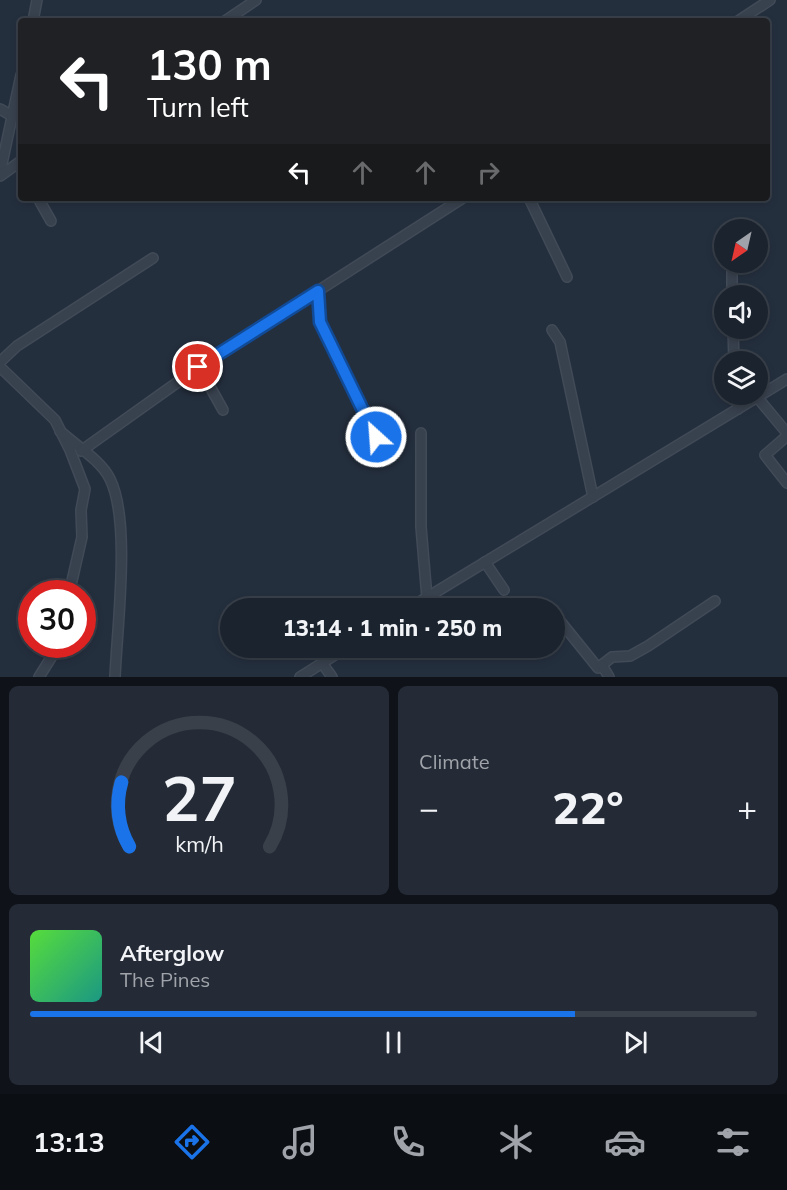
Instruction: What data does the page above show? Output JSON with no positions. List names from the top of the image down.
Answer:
{
  "north": "bottom left",
  "page": {
    "turn": ["130 m", "Turn left"],
    "limit": "30",
    "trip": "13:14 · 1 min · 250 m",
    "tile": "Climate",
    "heat": ["−", "22°", "+"],
    "song": ["Afterglow", "The Pines"],
    "tabs": "13:13",
    "gauge": ["27", "km/h"]
  }
}
